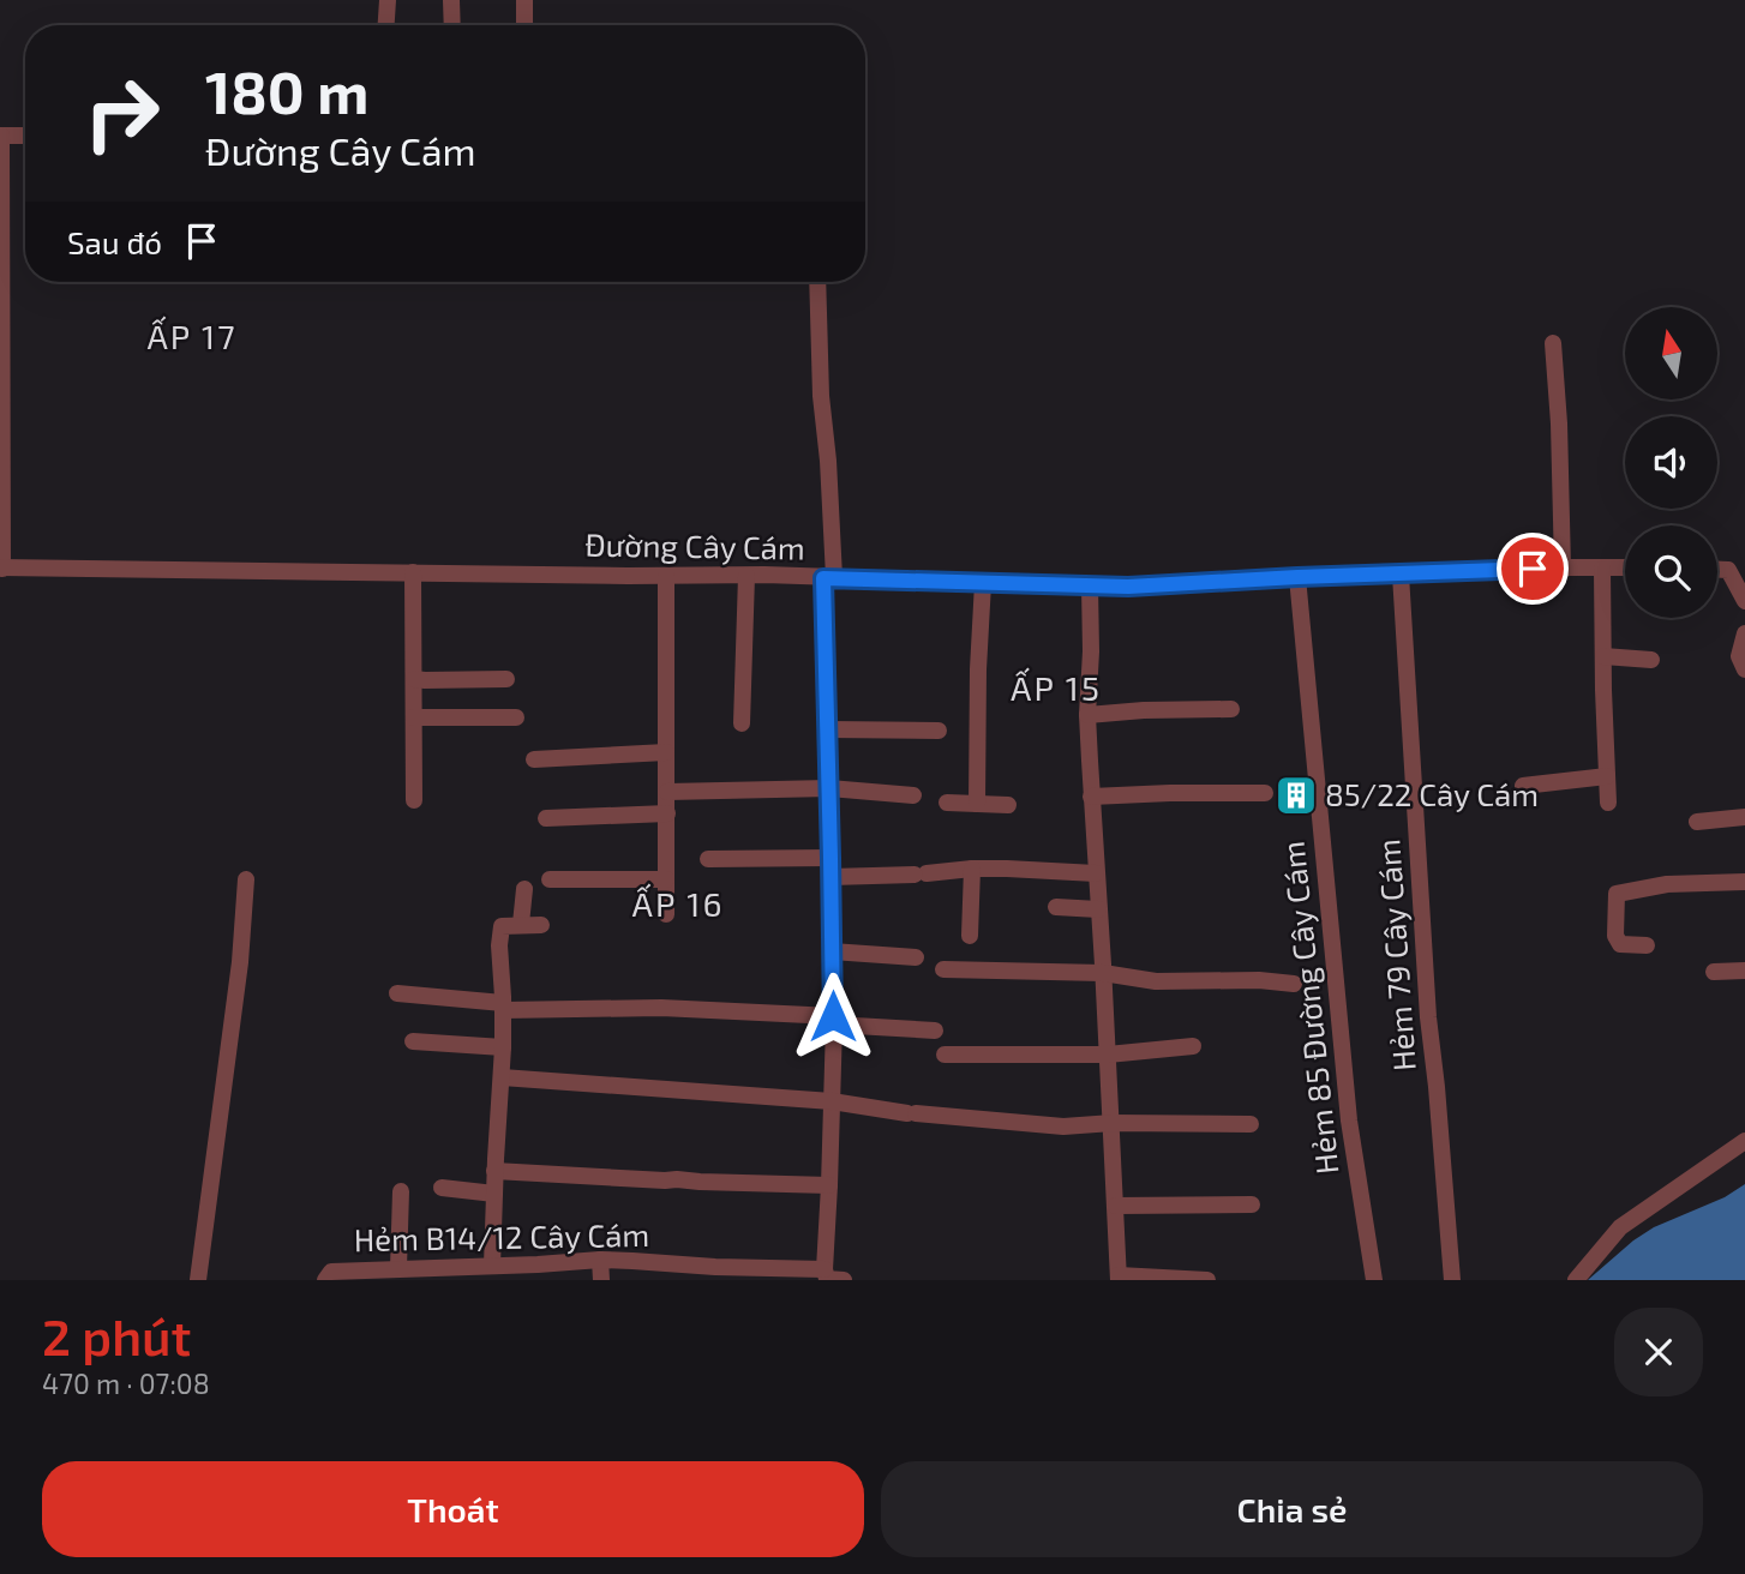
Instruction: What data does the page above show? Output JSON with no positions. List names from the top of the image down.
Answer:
{
  "streets": {
    "street": [
      "Đường Cây Cám",
      "Hẻm 79 Cây Cám",
      "Hẻm 85 Đường Cây Cám",
      "Hẻm B14/12 Cây Cám"
    ]
  },
  "crossings": [
    ["Đường Cây Cám", "Hẻm 79 Cây Cám"],
    ["Đường Cây Cám", "Hẻm 85 Đường Cây Cám"]
  ],
  "districts": ["ẤP 17", "ẤP 15", "ẤP 16"],
  "places": {
    "building": ["85/22 Cây Cám"]
  },
  "north": "top",
  "page": {
    "turn": ["180 m", "Đường Cây Cám"],
    "then": "Sau đó",
    "heading": ["2 phút", "470 m · 07:08"],
    "buttons": ["Thoát", "Chia sẻ"]
  }
}
